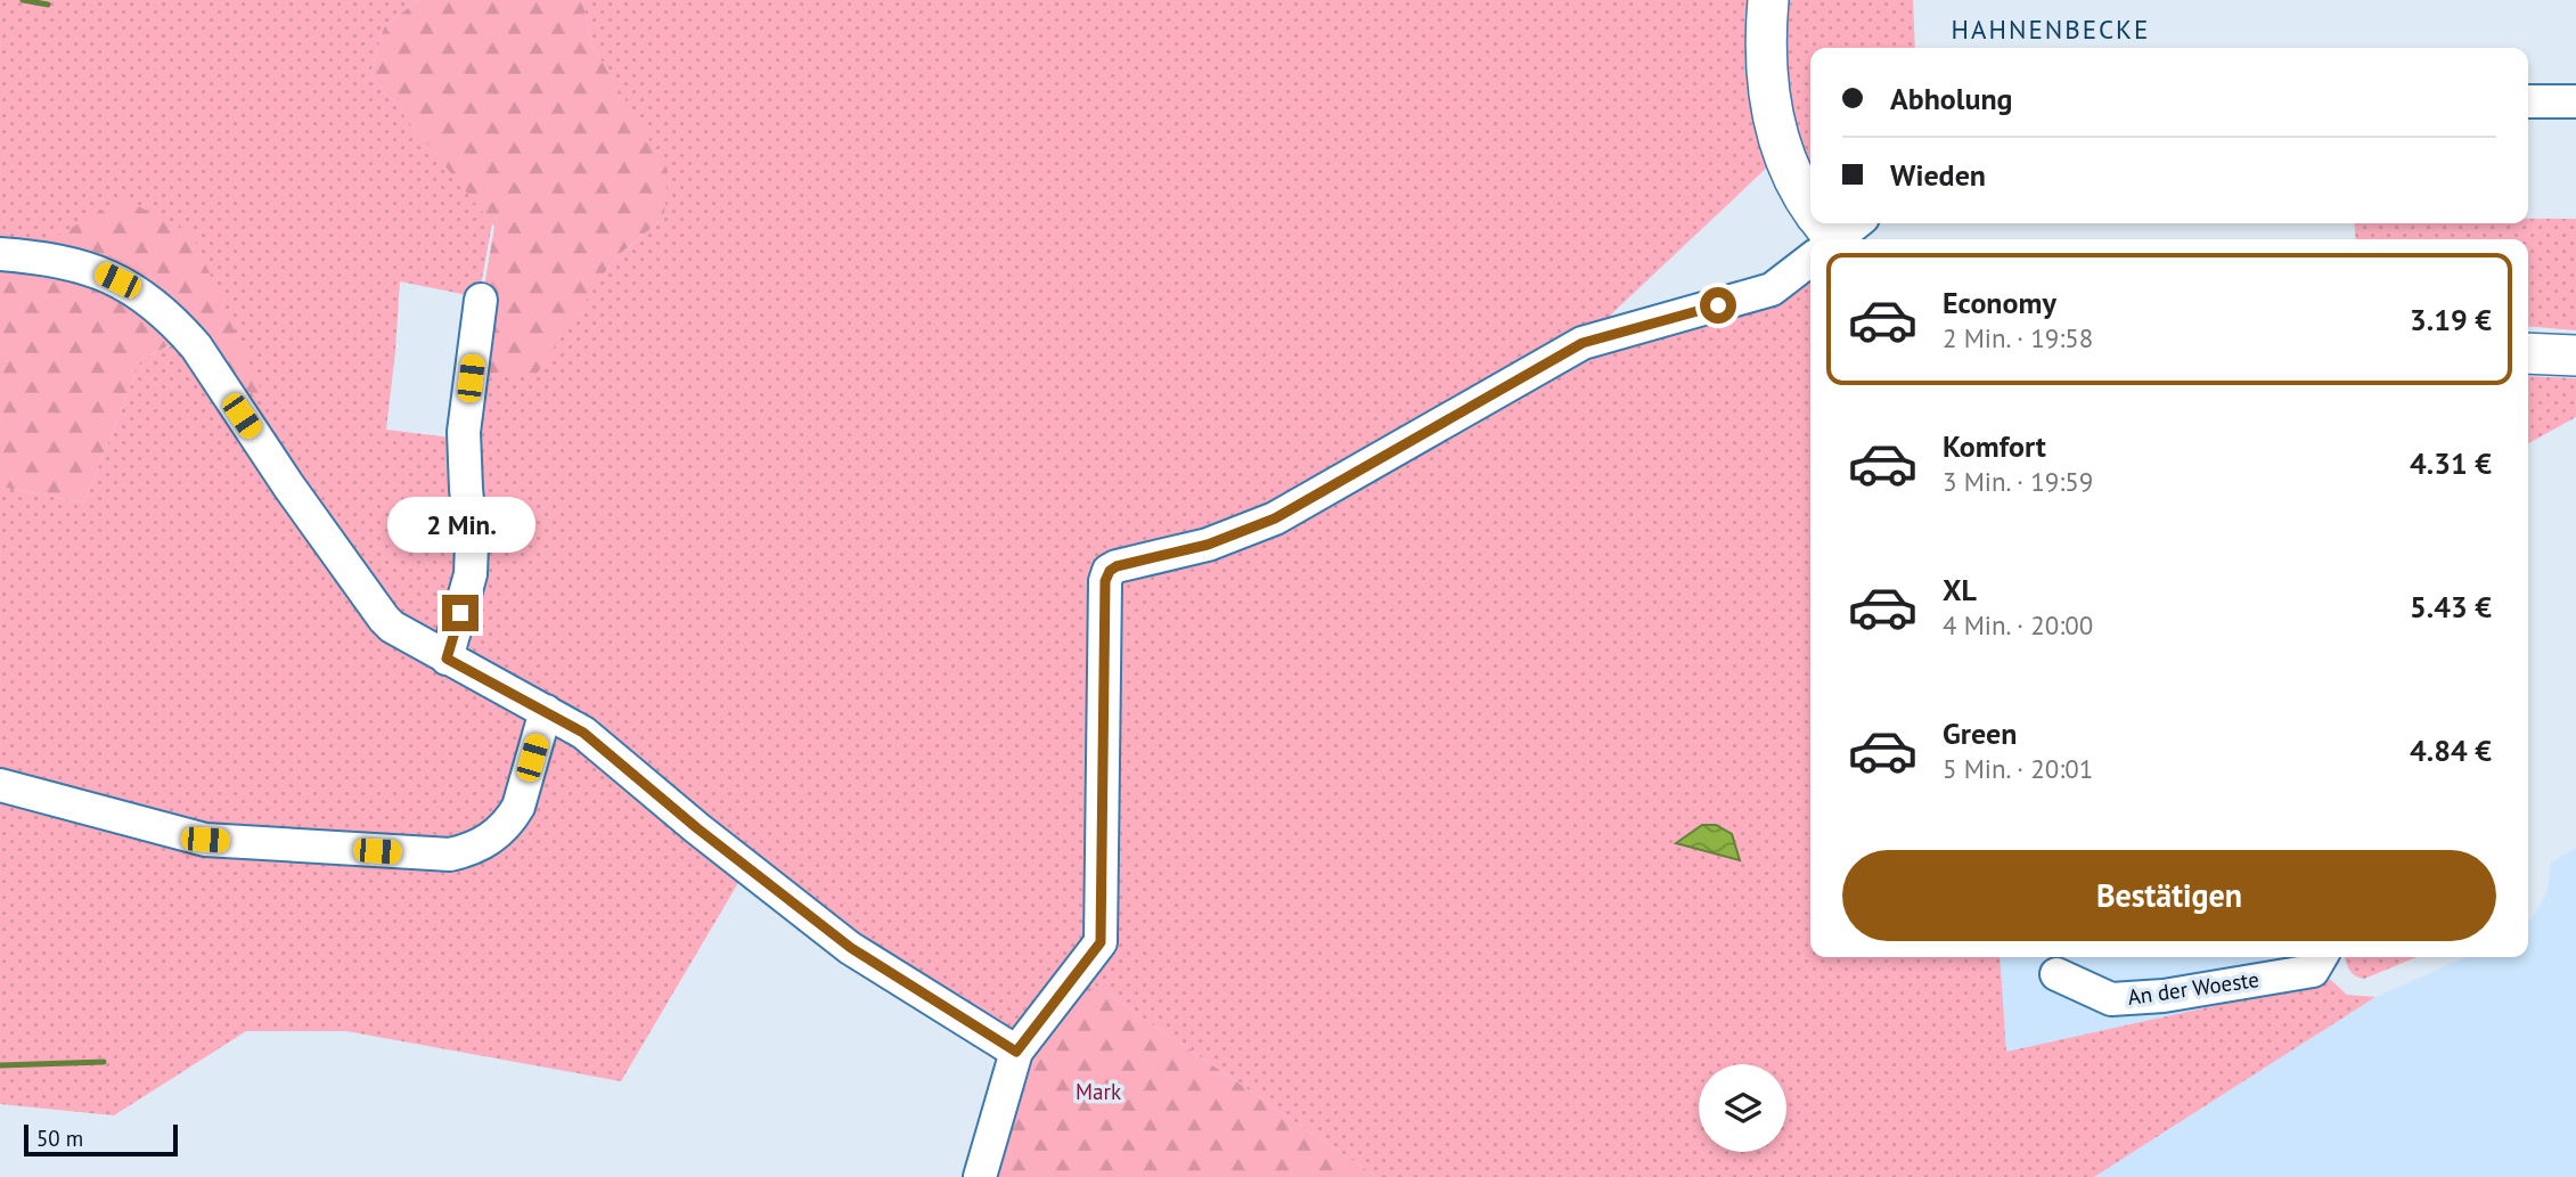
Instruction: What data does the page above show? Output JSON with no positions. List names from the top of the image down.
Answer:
{
  "streets": {
    "street": ["An der Woeste"]
  },
  "districts": ["HAHNENBECKE"],
  "parks": ["Mark"],
  "scale_bar": "50 m",
  "page": {
    "banner": ["Abholung", "Wieden"],
    "list": [
      {
        "name": "Economy",
        "note": "2 Min. · 19:58",
        "value": "3.19 €"
      },
      {
        "name": "Komfort",
        "note": "3 Min. · 19:59",
        "value": "4.31 €"
      },
      {
        "name": "XL",
        "note": "4 Min. · 20:00",
        "value": "5.43 €"
      },
      {
        "name": "Green",
        "note": "5 Min. · 20:01",
        "value": "4.84 €"
      }
    ],
    "bubble": "2 Min.",
    "buttons": "Bestätigen",
    "scale": "50 m"
  }
}
